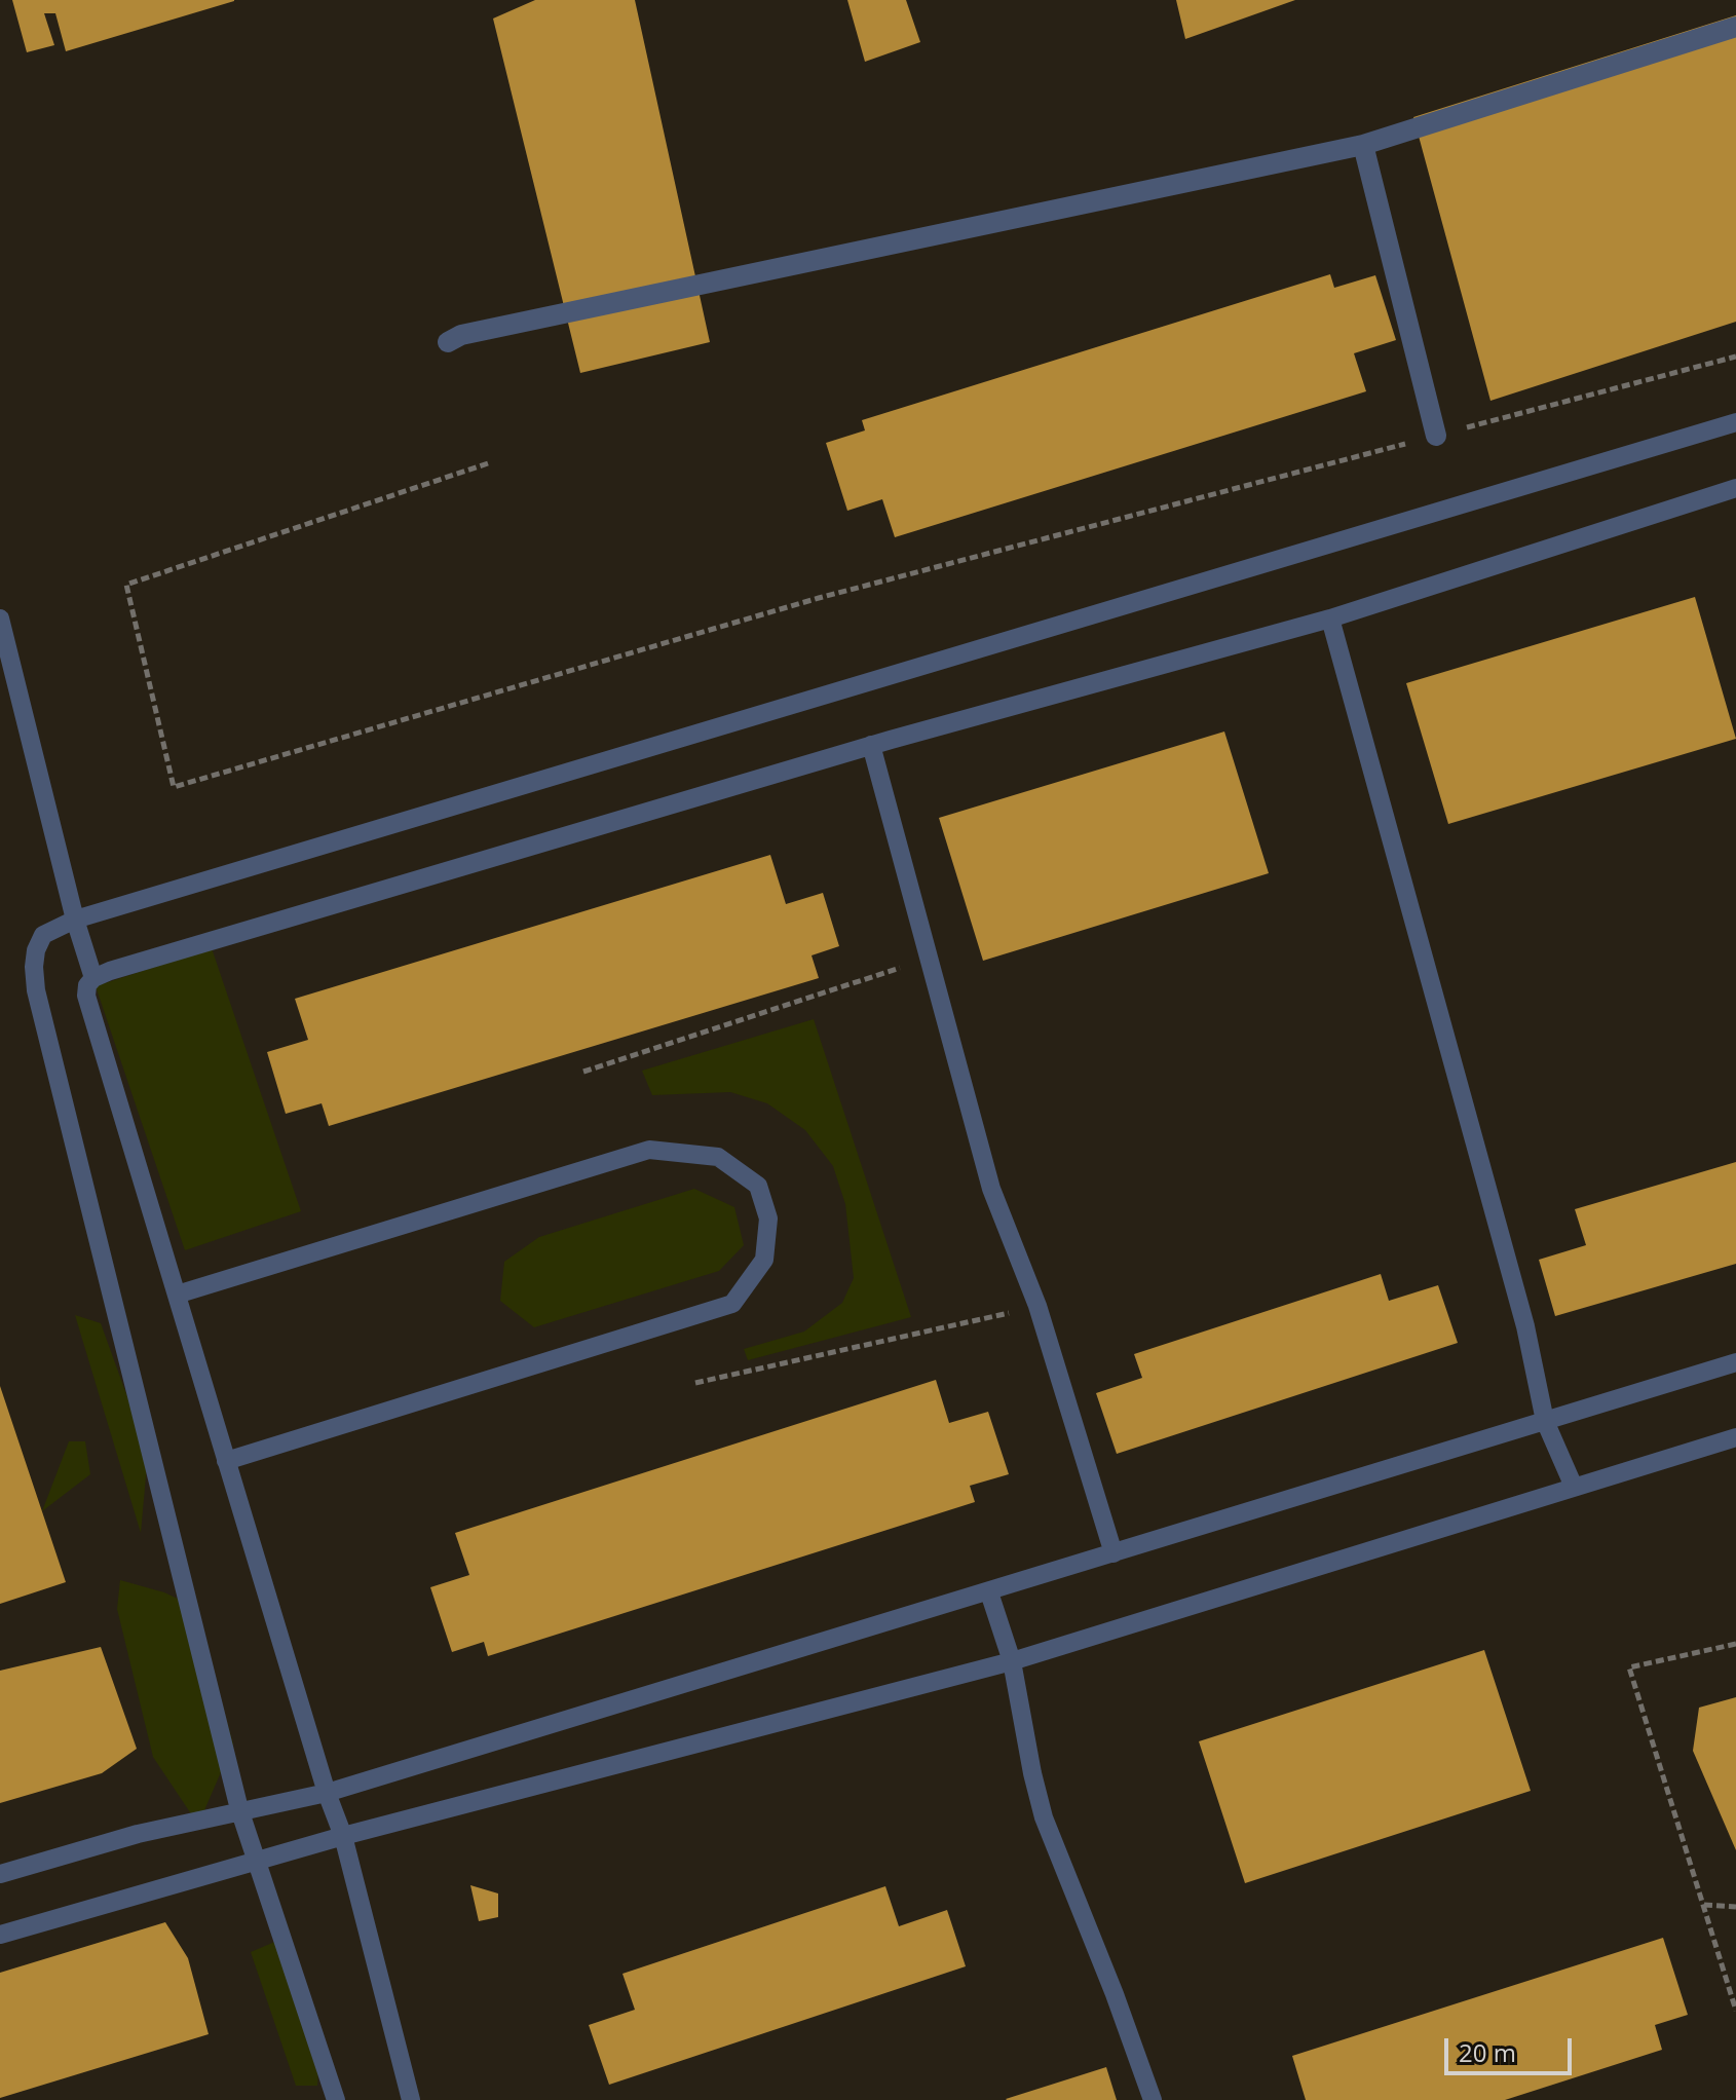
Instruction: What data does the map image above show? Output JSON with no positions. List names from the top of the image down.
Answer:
{
  "scale_bar": "20 m"
}
